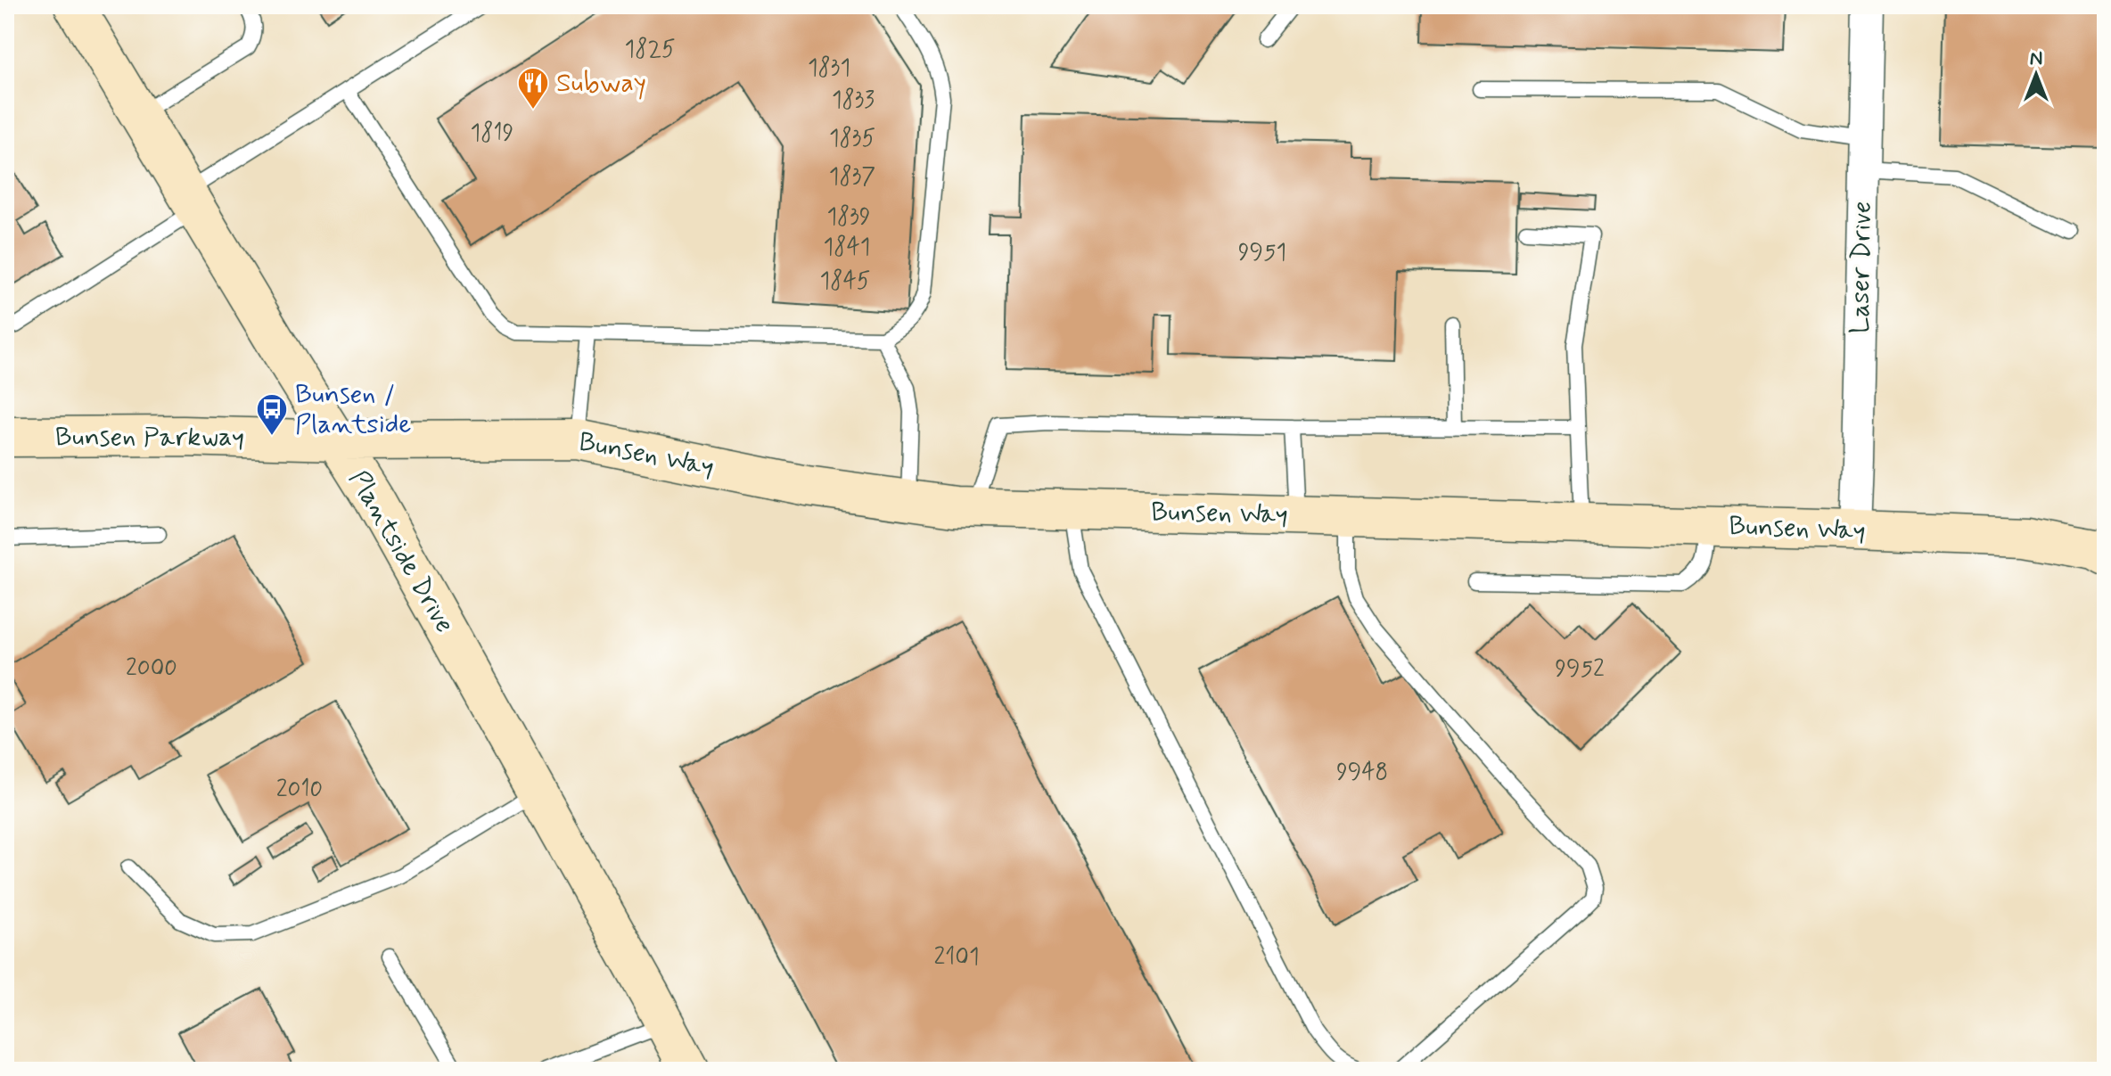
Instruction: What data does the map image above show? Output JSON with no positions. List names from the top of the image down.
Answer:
{
  "streets": {
    "street": [
      "Laser Drive",
      "Bunsen Parkway",
      "Bunsen Way",
      "Plantside Drive"
    ]
  },
  "crossings": [
    ["Laser Drive", "Bunsen Way"],
    ["Bunsen Parkway", "Bunsen Way"],
    ["Bunsen Parkway", "Plantside Drive"],
    ["Bunsen Way", "Plantside Drive"]
  ],
  "places": {
    "restaurant": ["Subway"],
    "bus stop": ["Bunsen / Plantside"]
  },
  "house_numbers": [
    "1825",
    "1831",
    "1833",
    "1819",
    "1835",
    "1837",
    "1839",
    "1841",
    "9951",
    "1845",
    "2000",
    "9952",
    "9948",
    "2010",
    "2101"
  ],
  "north": "top"
}
